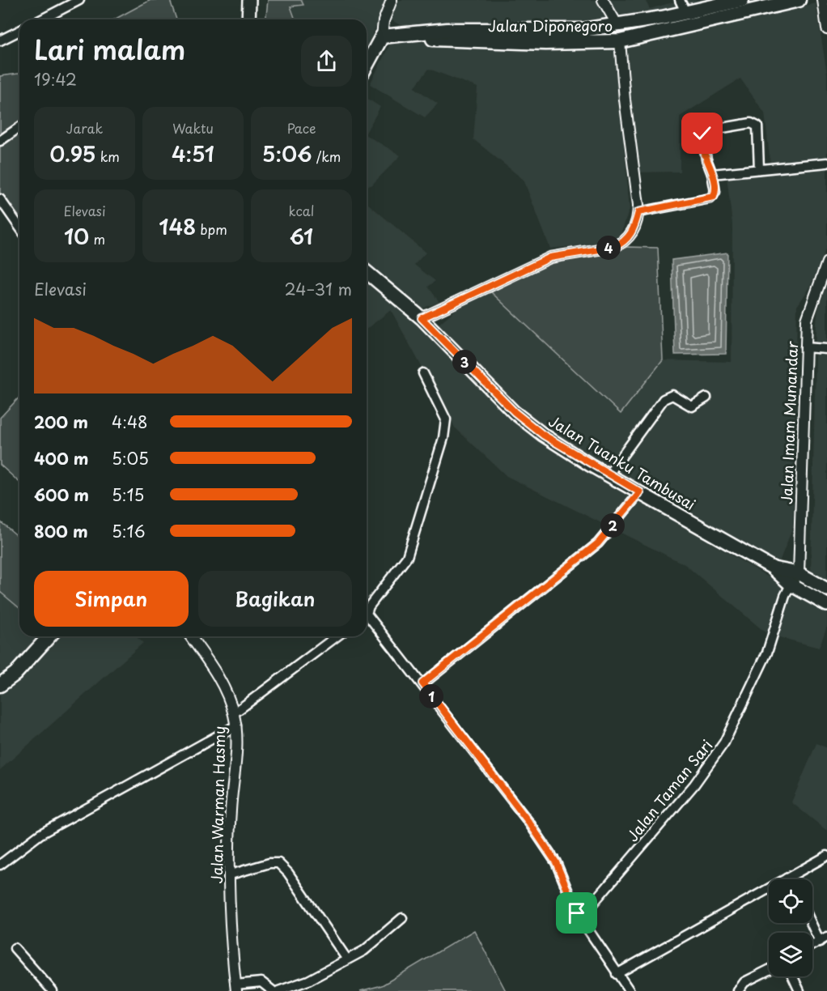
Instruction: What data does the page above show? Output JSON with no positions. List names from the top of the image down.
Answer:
{
  "streets": {
    "main road": ["Jalan Diponegoro", "Jalan Tuanku Tambusai"],
    "street": ["Jalan Imam Munandar", "Jalan Taman Sari", "Jalan Warman Hasmy"]
  },
  "crossings": [
    ["Jalan Imam Munandar", "Jalan Tuanku Tambusai"],
    ["Jalan Tuanku Tambusai", "Jalan Taman Sari"]
  ],
  "page": {
    "heading": ["Lari malam", "19:42"],
    "stats": [
      ["Jarak", "0.95 km"],
      ["Waktu", "4:51"],
      ["Pace", "5:06 /km"],
      ["Elevasi", "10 m"],
      ["148 bpm"],
      ["kcal", "61"]
    ],
    "pins": [
      "4",
      "3",
      "2",
      "1"
    ],
    "chart": ["Elevasi", "24–31 m"],
    "list": [
      {
        "name": "200 m",
        "note": "4:48"
      },
      {
        "name": "400 m",
        "note": "5:05"
      },
      {
        "name": "600 m",
        "note": "5:15"
      },
      {
        "name": "800 m",
        "note": "5:16"
      }
    ],
    "buttons": ["Simpan", "Bagikan"]
  }
}
